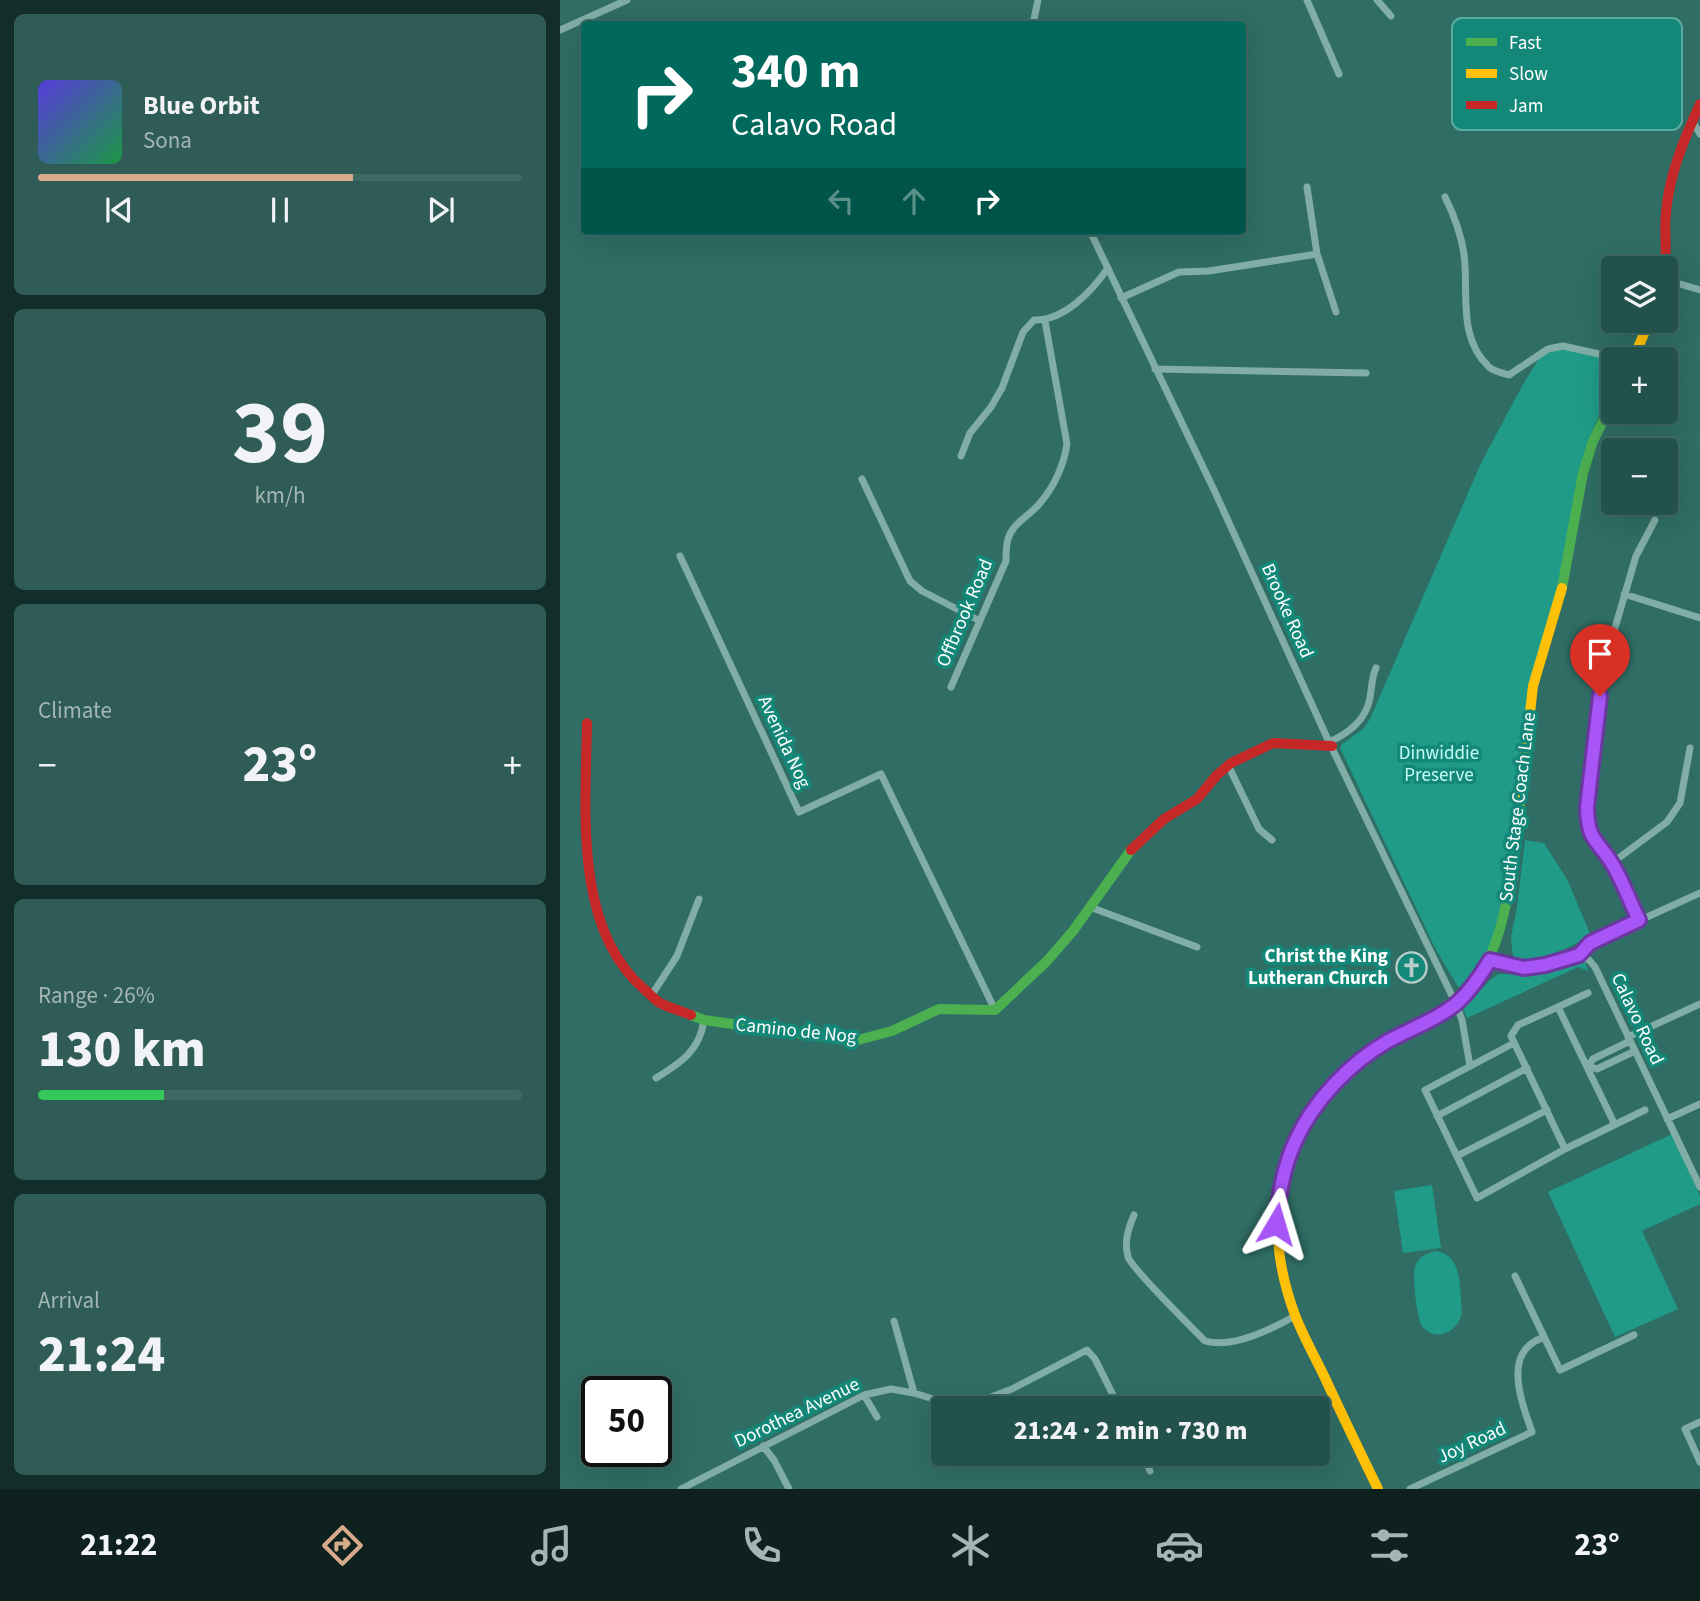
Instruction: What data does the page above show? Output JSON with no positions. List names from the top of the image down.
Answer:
{
  "streets": {
    "main road": ["South Stage Coach Lane", "Camino de Nog"],
    "street": [
      "Brooke Road",
      "Offbrook Road",
      "Avenida Nog",
      "Calavo Road",
      "Dorothea Avenue",
      "Joy Road"
    ]
  },
  "crossings": [
    ["Brooke Road", "South Stage Coach Lane"],
    ["Avenida Nog", "Camino de Nog"]
  ],
  "parks": ["Dinwiddie Preserve"],
  "places": {
    "church": ["Christ the King Lutheran Church"]
  },
  "legend": ["Fast", "Slow", "Jam"],
  "page": {
    "turn": ["340 m", "Calavo Road"],
    "song": ["Blue Orbit", "Sona"],
    "map_buttons": ["+", "−"],
    "tile": [
      ["39", "km/h"],
      "Climate",
      ["Range · 26%", "130 km"],
      ["Arrival", "21:24"]
    ],
    "heat": ["−", "23°", "+"],
    "limit": "50",
    "trip": "21:24 · 2 min · 730 m",
    "tabs": ["21:22", "23°"]
  }
}
